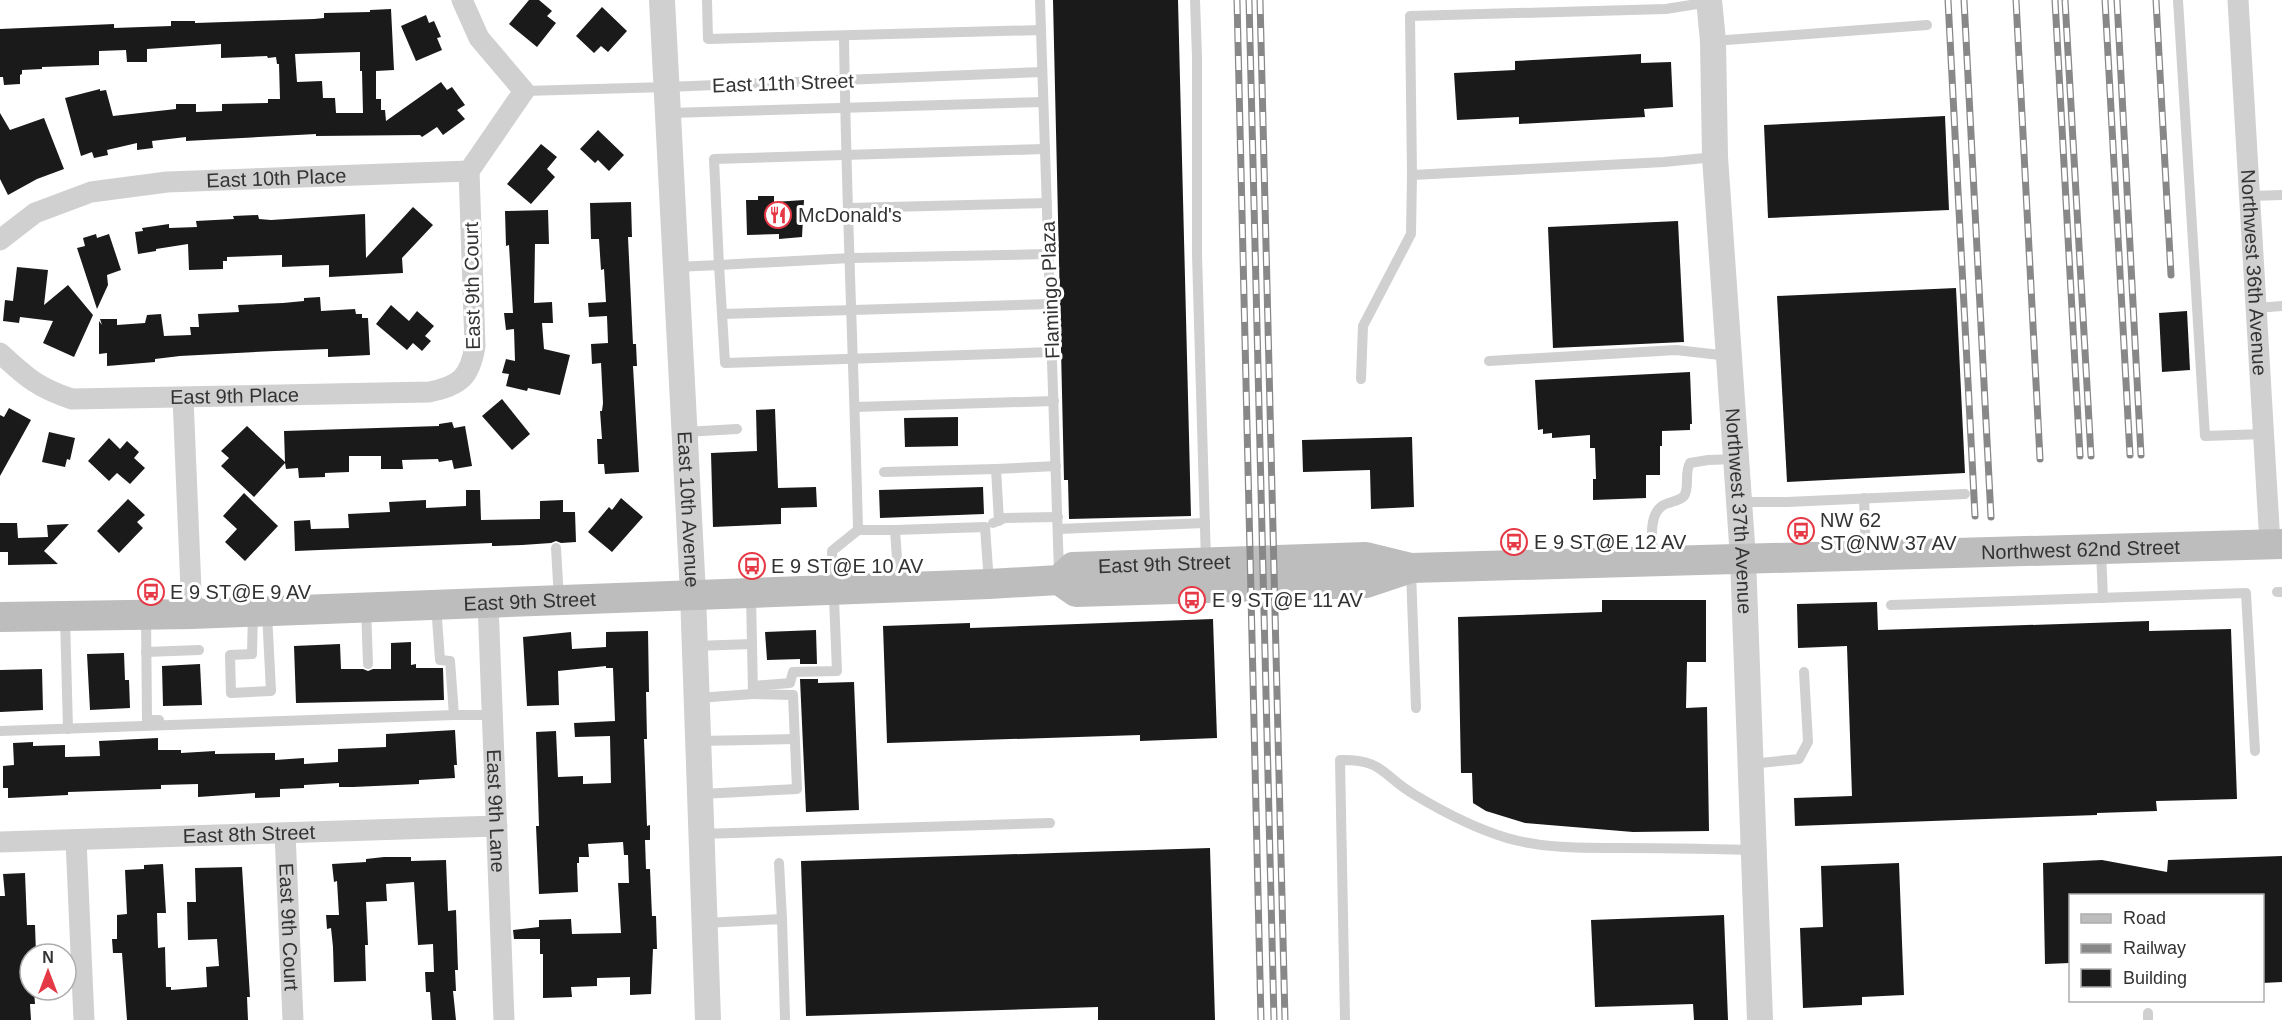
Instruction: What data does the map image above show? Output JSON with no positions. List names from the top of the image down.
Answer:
{
  "streets": {
    "main road": ["Northwest 62nd Street", "East 9th Street"],
    "street": [
      "East 10th Place",
      "Northwest 36th Avenue",
      "East 9th Court",
      "East 9th Place",
      "East 10th Avenue",
      "Northwest 37th Avenue",
      "East 9th Lane",
      "East 8th Street"
    ],
    "lane": ["East 11th Street", "Flamingo Plaza"]
  },
  "crossings": [
    ["East 11th Street", "Flamingo Plaza"],
    ["East 11th Street", "East 10th Avenue"],
    ["East 10th Place", "East 9th Court"],
    ["Northwest 36th Avenue", "Northwest 62nd Street"],
    ["East 9th Court", "East 9th Place"],
    ["East 9th Court", "East 8th Street"],
    ["Flamingo Plaza", "East 9th Street"],
    ["East 10th Avenue", "East 9th Street"],
    ["Northwest 37th Avenue", "Northwest 62nd Street"],
    ["Northwest 62nd Street", "East 9th Street"],
    ["East 9th Street", "East 9th Lane"],
    ["East 9th Lane", "East 8th Street"]
  ],
  "places": {
    "restaurant": ["McDonald's"],
    "bus stop": [
      "NW 62 ST@NW 37 AV",
      "E 9 ST@E 12 AV",
      "E 9 ST@E 10 AV",
      "E 9 ST@E 9 AV",
      "E 9 ST@E 11 AV"
    ]
  },
  "legend": ["Road", "Railway", "Building"],
  "north": "top"
}
